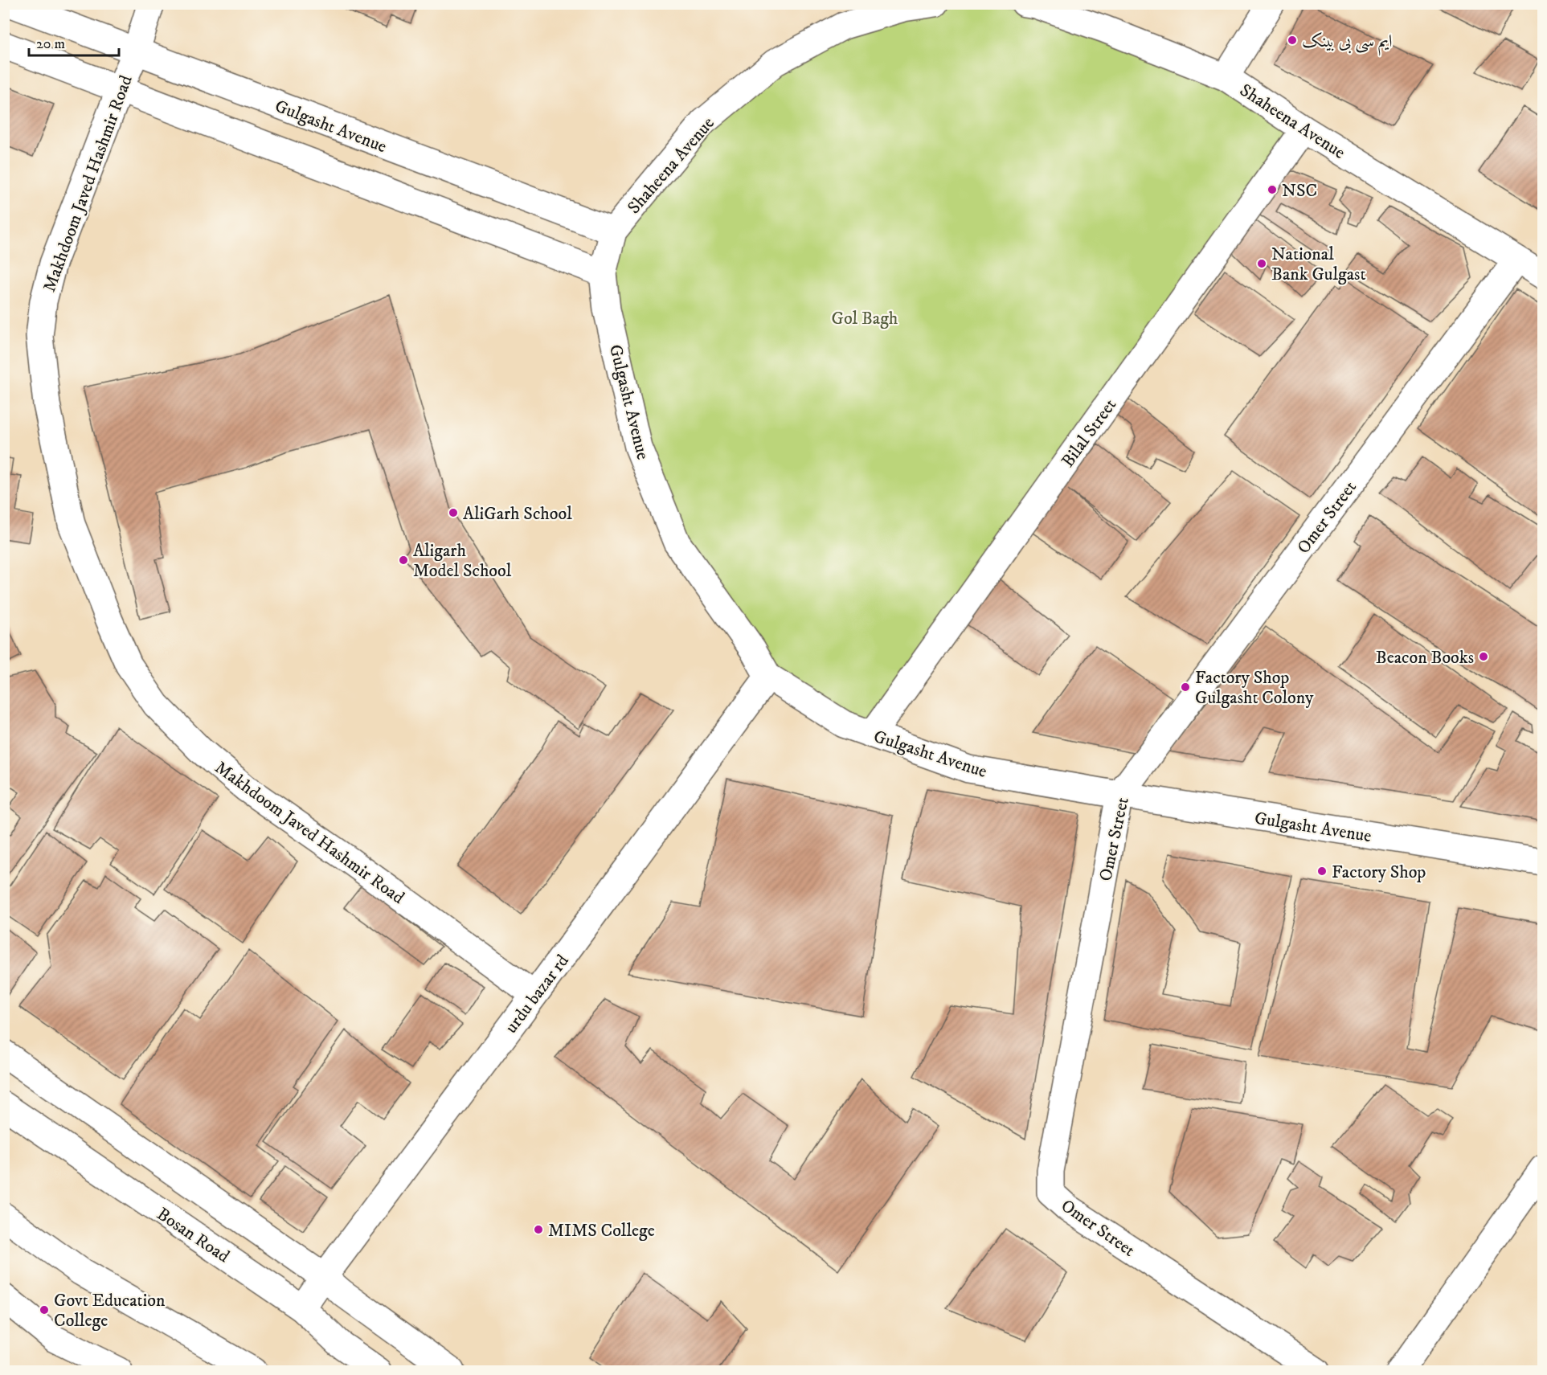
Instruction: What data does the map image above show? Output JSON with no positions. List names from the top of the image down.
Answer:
{
  "streets": {
    "street": [
      "Shaheena Avenue",
      "Gulgasht Avenue",
      "Makhdoom Javed Hashmir Road",
      "Bilal Street",
      "Omer Street",
      "urdu bazar rd",
      "Bosan Road"
    ]
  },
  "crossings": [
    ["Shaheena Avenue", "Gulgasht Avenue"],
    ["Shaheena Avenue", "Bilal Street"],
    ["Shaheena Avenue", "Omer Street"],
    ["Gulgasht Avenue", "Makhdoom Javed Hashmir Road"],
    ["Gulgasht Avenue", "Bilal Street"],
    ["Gulgasht Avenue", "Omer Street"],
    ["Gulgasht Avenue", "urdu bazar rd"],
    ["Makhdoom Javed Hashmir Road", "urdu bazar rd"],
    ["urdu bazar rd", "Bosan Road"]
  ],
  "parks": ["Gol Bagh"],
  "places": [
    "ایم سی بی بینک",
    "NSC",
    "National Bank Gulgast",
    "AliGarh School",
    "Aligarh Model School",
    "Beacon Books",
    "Factory Shop Gulgasht Colony",
    "Factory Shop",
    "MIMS College",
    "Govt Education College"
  ],
  "scale_bar": "20 m"
}
